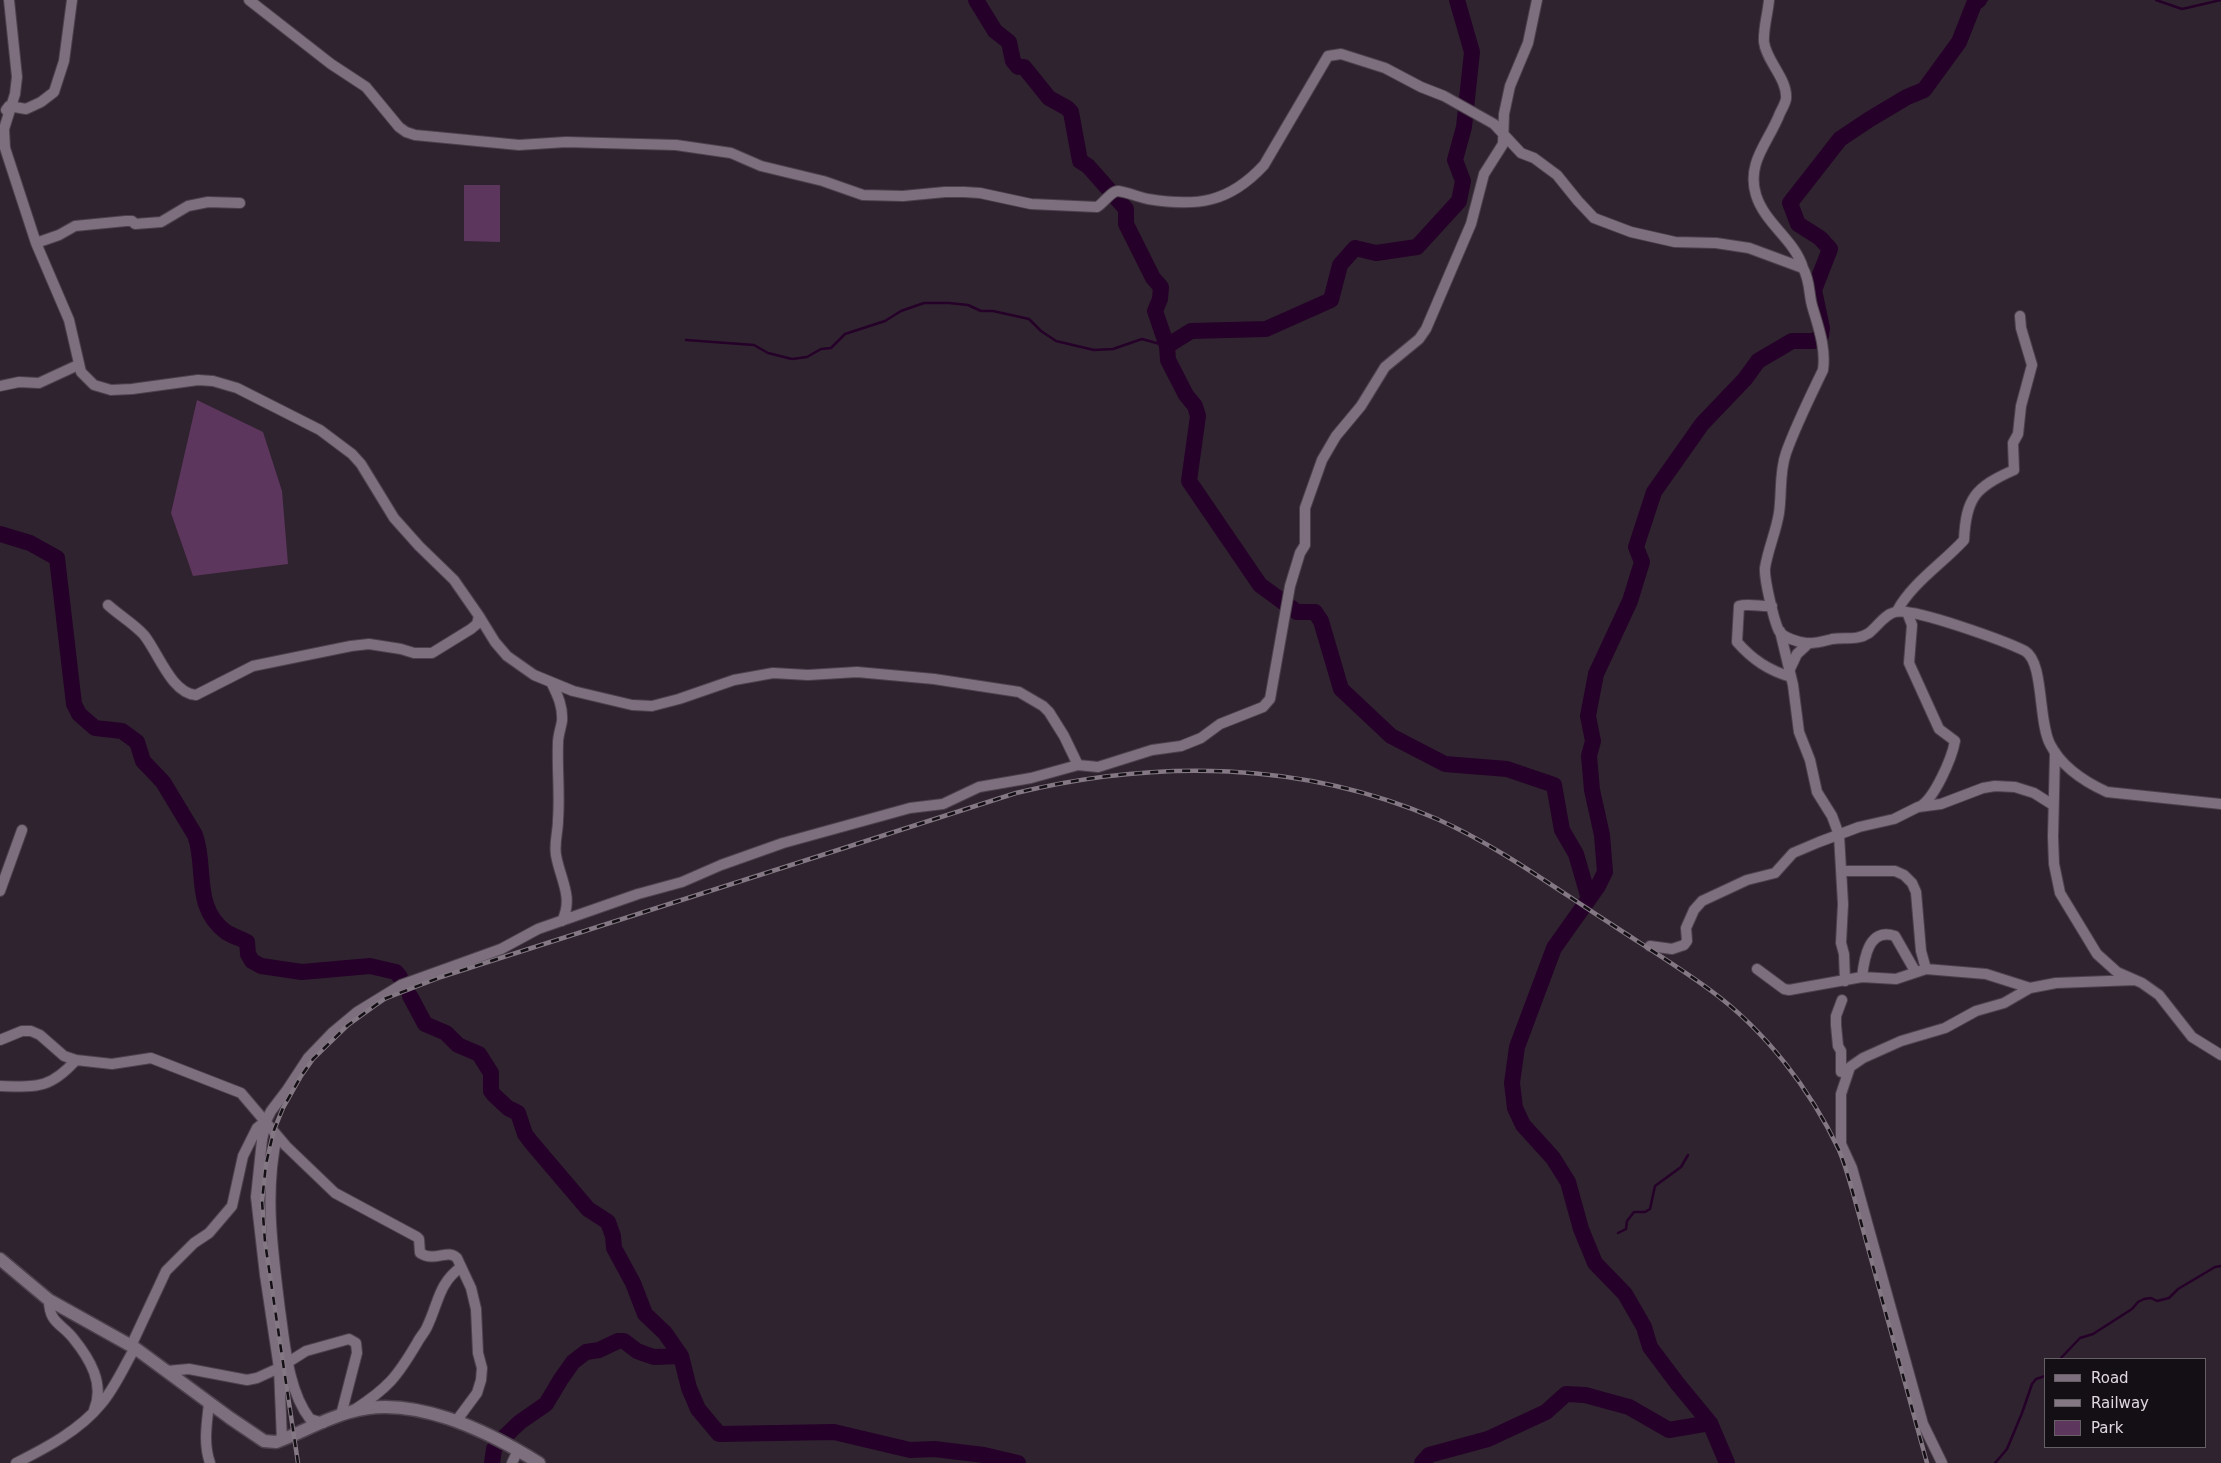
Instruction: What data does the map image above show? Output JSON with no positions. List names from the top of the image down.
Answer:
{
  "legend": ["Road", "Railway", "Park"]
}
